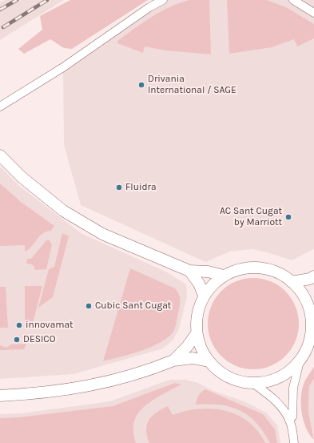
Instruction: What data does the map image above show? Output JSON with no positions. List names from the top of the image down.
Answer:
{
  "places": [
    "Drivania International / SAGE",
    "Fluidra",
    "AC Sant Cugat by Marriott",
    "Cubic Sant Cugat",
    "innovamat",
    "DESICO"
  ]
}
